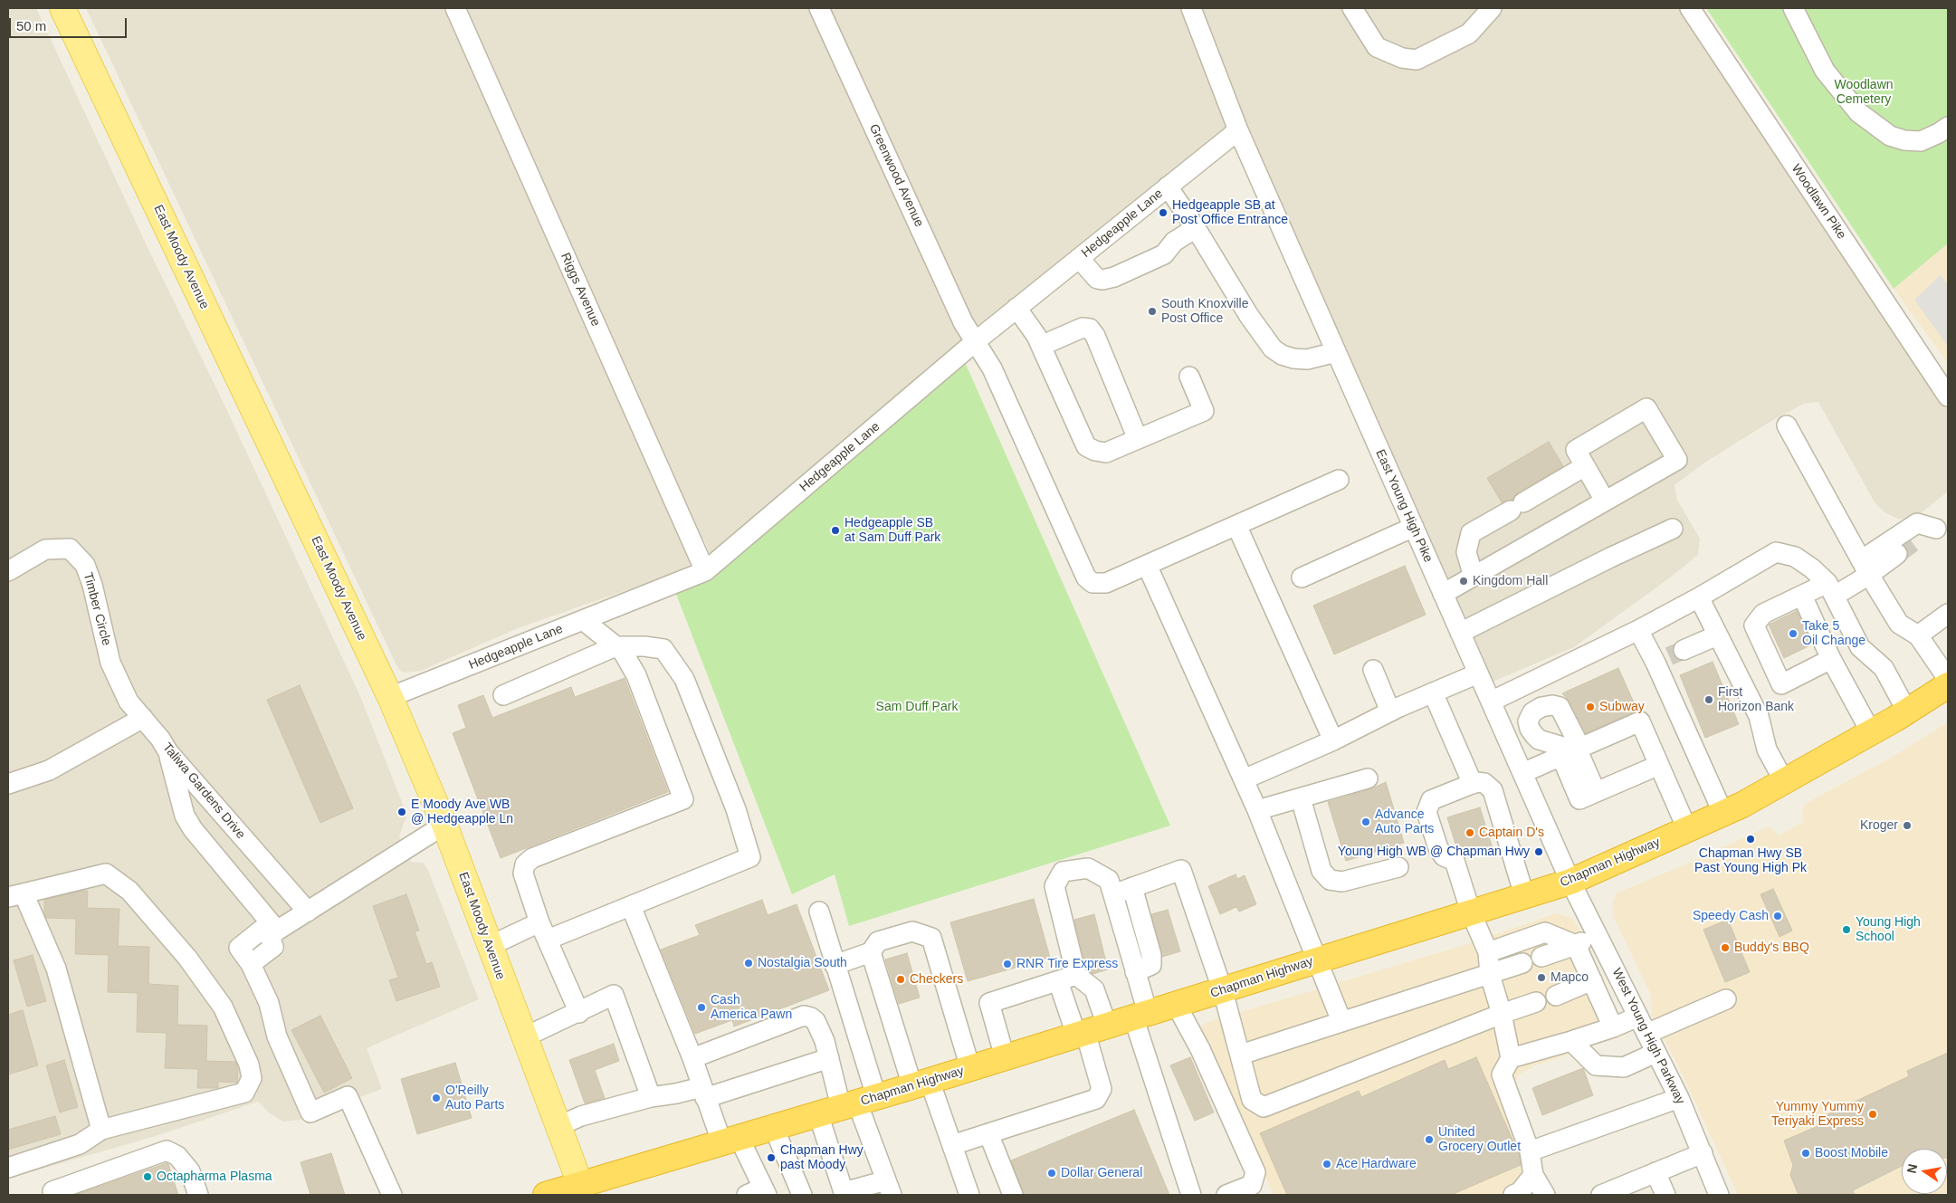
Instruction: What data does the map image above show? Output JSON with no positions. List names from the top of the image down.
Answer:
{
  "streets": {
    "highway": ["Chapman Highway"],
    "main road": ["East Moody Avenue"],
    "street": [
      "Greenwood Avenue",
      "Woodlawn Pike",
      "Hedgeapple Lane",
      "Riggs Avenue",
      "East Young High Pike",
      "Timber Circle",
      "Taliwa Gardens Drive",
      "West Young High Parkway"
    ]
  },
  "crossings": [
    ["Greenwood Avenue", "Hedgeapple Lane"],
    ["Hedgeapple Lane", "East Moody Avenue"],
    ["Hedgeapple Lane", "Riggs Avenue"],
    ["Hedgeapple Lane", "East Young High Pike"],
    ["East Moody Avenue", "Chapman Highway"],
    ["East Young High Pike", "Chapman Highway"],
    ["East Young High Pike", "West Young High Parkway"],
    ["Timber Circle", "Taliwa Gardens Drive"],
    ["Chapman Highway", "West Young High Parkway"]
  ],
  "parks": ["Woodlawn Cemetery", "Sam Duff Park"],
  "places": [
    "Hedgeapple SB at Post Office Entrance",
    "South Knoxville Post Office",
    "Hedgeapple SB at Sam Duff Park",
    "Kingdom Hall",
    "Take 5 Oil Change",
    "First Horizon Bank",
    "Subway",
    "E Moody Ave WB @ Hedgeapple Ln",
    "Advance Auto Parts",
    "Kroger",
    "Captain D's",
    "Chapman Hwy SB Past Young High Pk",
    "Young High WB @ Chapman Hwy",
    "Speedy Cash",
    "Young High School",
    "Buddy's BBQ",
    "Nostalgia South",
    "RNR Tire Express",
    "Mapco",
    "Checkers",
    "Cash America Pawn",
    "O'Reilly Auto Parts",
    "Yummy Yummy Teriyaki Express",
    "United Grocery Outlet",
    "Boost Mobile",
    "Chapman Hwy past Moody",
    "Ace Hardware",
    "Dollar General",
    "Octapharma Plasma"
  ],
  "scale_bar": "50 m",
  "north": "left"
}
